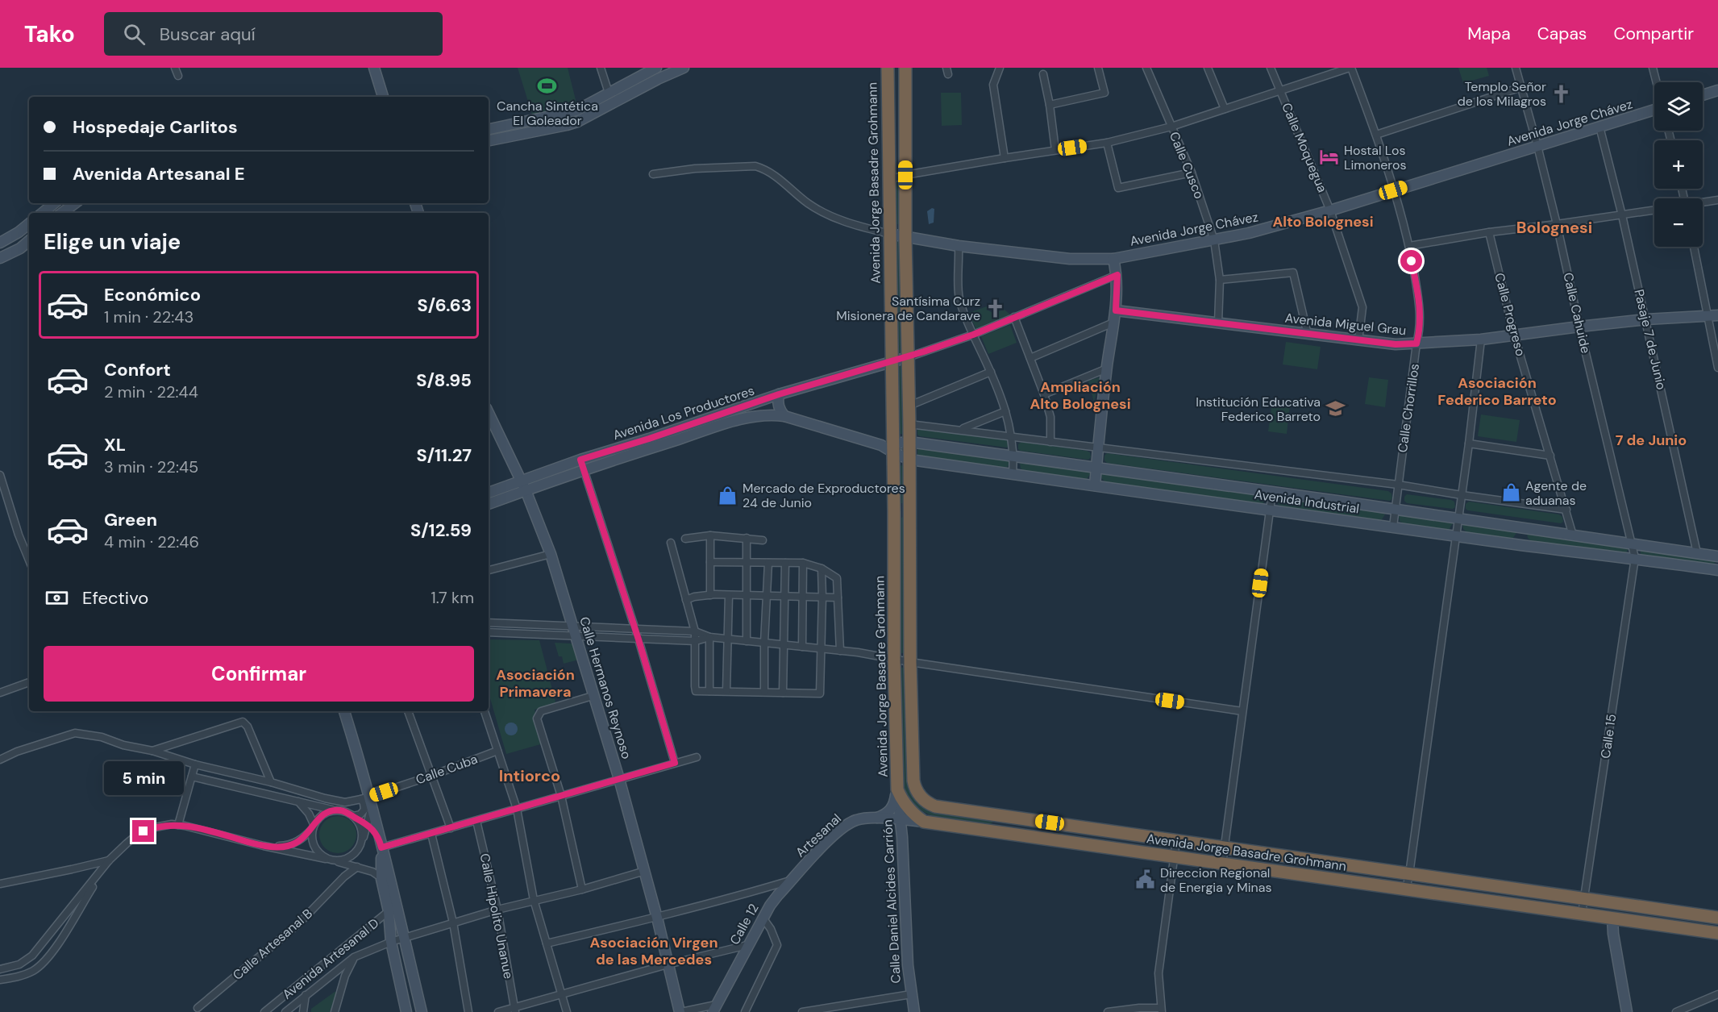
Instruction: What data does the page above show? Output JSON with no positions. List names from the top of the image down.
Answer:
{
  "streets": {
    "highway": ["Avenida Jorge Basadre Grohmann"],
    "street": [
      "Avenida Jorge Chávez",
      "Calle Moquegua",
      "Calle Cusco",
      "Calle Cahuide",
      "Calle Progreso",
      "Avenida Miguel Grau",
      "Pasaje 7 de Junio",
      "Calle Chorrillos",
      "Avenida Los Productores",
      "Avenida Industrial",
      "Calle Hermanos Reynoso",
      "Calle 15",
      "Calle Cuba",
      "Artesanal",
      "Calle Daniel Alcides Carrión",
      "Calle Hipolito Unanue",
      "Calle 12",
      "Calle Artesanal B",
      "Avenida Artesanal D"
    ]
  },
  "crossings": [
    ["Avenida Jorge Chávez", "Calle Moquegua"],
    ["Avenida Jorge Chávez", "Calle Cusco"],
    ["Avenida Jorge Chávez", "Avenida Jorge Basadre Grohmann"],
    ["Avenida Jorge Chávez", "Calle Cahuide"],
    ["Avenida Jorge Chávez", "Pasaje 7 de Junio"],
    ["Avenida Jorge Chávez", "Calle Chorrillos"],
    ["Calle Moquegua", "Avenida Miguel Grau"],
    ["Calle Cusco", "Avenida Miguel Grau"],
    ["Avenida Jorge Basadre Grohmann", "Avenida Los Productores"],
    ["Avenida Jorge Basadre Grohmann", "Avenida Industrial"],
    ["Avenida Jorge Basadre Grohmann", "Calle 15"],
    ["Avenida Jorge Basadre Grohmann", "Artesanal"],
    ["Avenida Jorge Basadre Grohmann", "Calle Daniel Alcides Carrión"],
    ["Calle Cahuide", "Avenida Miguel Grau"],
    ["Calle Cahuide", "Avenida Industrial"],
    ["Calle Cahuide", "Calle 15"],
    ["Calle Progreso", "Avenida Miguel Grau"],
    ["Calle Progreso", "Avenida Industrial"],
    ["Avenida Miguel Grau", "Pasaje 7 de Junio"],
    ["Avenida Miguel Grau", "Calle Chorrillos"],
    ["Pasaje 7 de Junio", "Avenida Industrial"],
    ["Calle Chorrillos", "Avenida Industrial"],
    ["Avenida Los Productores", "Avenida Industrial"],
    ["Avenida Los Productores", "Calle Hermanos Reynoso"],
    ["Avenida Industrial", "Calle 15"],
    ["Calle Hermanos Reynoso", "Avenida Artesanal D"],
    ["Artesanal", "Calle Daniel Alcides Carrión"],
    ["Artesanal", "Calle 12"],
    ["Calle Hipolito Unanue", "Avenida Artesanal D"]
  ],
  "districts": [
    "Alto Bolognesi",
    "Bolognesi",
    "Asociación Federico Barreto",
    "Ampliación Alto Bolognesi",
    "7 de Junio",
    "Asociación Primavera",
    "Intiorco",
    "Asociación Virgen de las Mercedes"
  ],
  "places": {
    "sports": ["Cancha Sintética El Goleador"],
    "church": ["Templo Señor de los Milagros", "Santísima Curz Misionera de Candarave"],
    "hotel": ["Hostal Los Limoneros"],
    "school or university": ["Institución Educativa Federico Barreto"],
    "shop": ["Agente de aduanas", "Mercado de Exproductores 24 de Junio"],
    "public building": ["Direccion Regional de Energia y Minas"]
  },
  "page": {
    "header": "Tako",
    "search": "Buscar aquí",
    "nav": ["Mapa", "Capas", "Compartir"],
    "map_buttons": ["+", "−"],
    "banner": ["Hospedaje Carlitos", "Avenida Artesanal E"],
    "heading": "Elige un viaje",
    "list": [
      {
        "name": "Económico",
        "note": "1 min · 22:43",
        "value": "S/6.63"
      },
      {
        "name": "Confort",
        "note": "2 min · 22:44",
        "value": "S/8.95"
      },
      {
        "name": "XL",
        "note": "3 min · 22:45",
        "value": "S/11.27"
      },
      {
        "name": "Green",
        "note": "4 min · 22:46",
        "value": "S/12.59"
      }
    ],
    "pay": ["Efectivo", "1.7 km"],
    "buttons": "Confirmar",
    "bubble": "5 min"
  }
}
